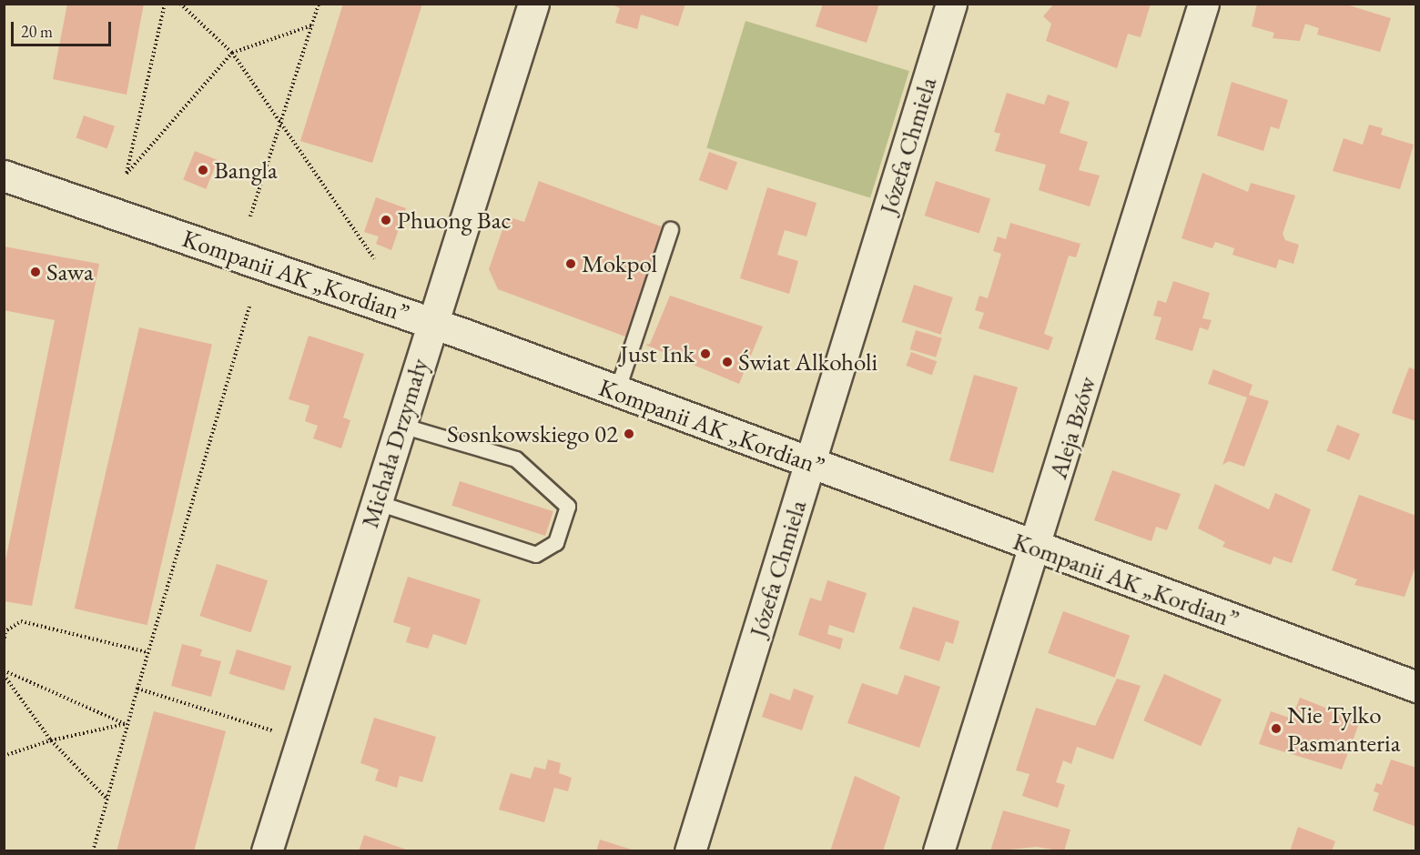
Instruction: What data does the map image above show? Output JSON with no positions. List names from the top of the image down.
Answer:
{
  "streets": {
    "street": [
      "Józefa Chmiela",
      "Kompanii AK „Kordian”",
      "Aleja Bzów",
      "Michała Drzymały"
    ]
  },
  "crossings": [
    ["Józefa Chmiela", "Kompanii AK „Kordian”"],
    ["Kompanii AK „Kordian”", "Aleja Bzów"],
    ["Kompanii AK „Kordian”", "Michała Drzymały"]
  ],
  "places": [
    "Bangla",
    "Phuong Bac",
    "Mokpol",
    "Sawa",
    "Just Ink",
    "Świat Alkoholi",
    "Sosnkowskiego 02",
    "Nie Tylko Pasmanteria"
  ],
  "scale_bar": "20 m"
}
